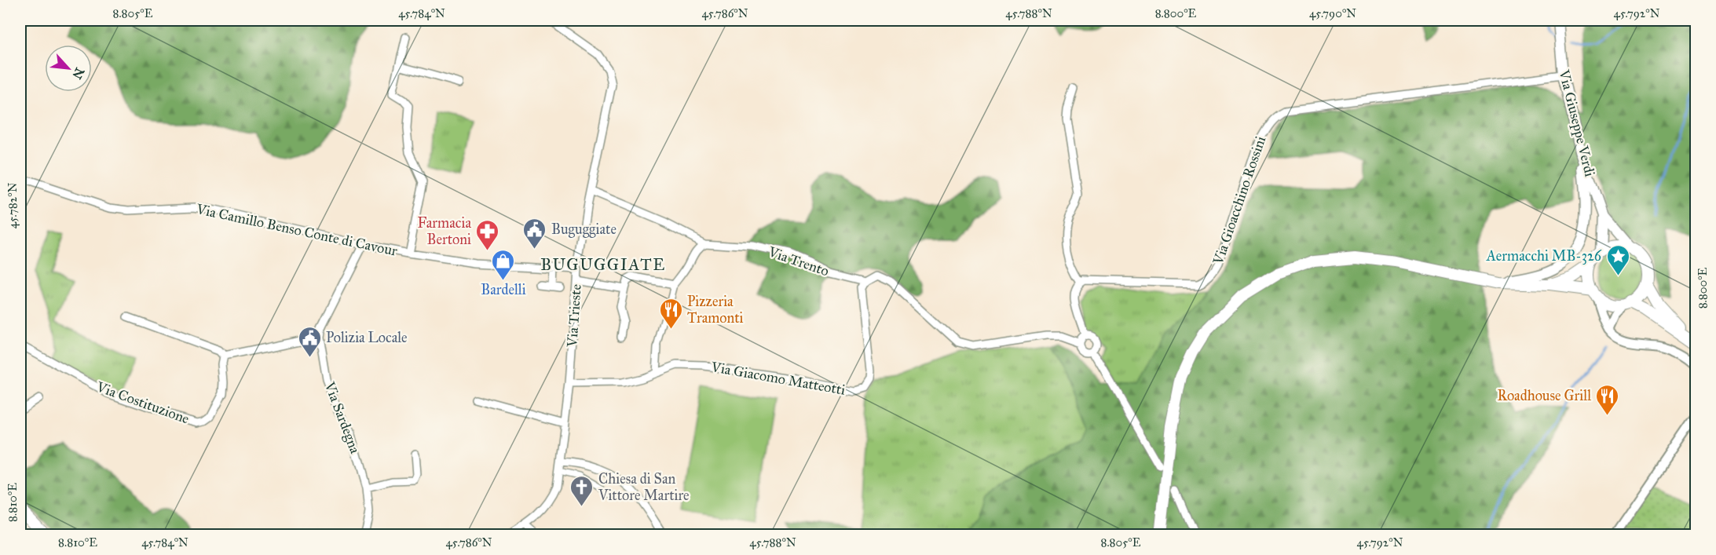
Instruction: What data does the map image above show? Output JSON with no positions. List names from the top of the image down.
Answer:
{
  "streets": {
    "main road": ["Via Giuseppe Verdi"],
    "street": [
      "Via Gioacchino Rossini",
      "Via Camillo Benso Conte di Cavour",
      "Via Trento",
      "Via Trieste",
      "Via Giacomo Matteotti",
      "Via Costituzione",
      "Via Sardegna"
    ]
  },
  "crossings": [
    ["Via Giuseppe Verdi", "Via Gioacchino Rossini"],
    ["Via Camillo Benso Conte di Cavour", "Via Trieste"],
    ["Via Trento", "Via Trieste"],
    ["Via Trento", "Via Giacomo Matteotti"],
    ["Via Trieste", "Via Giacomo Matteotti"]
  ],
  "districts": ["BUGUGGIATE"],
  "places": {
    "public building": ["Buguggiate", "Polizia Locale"],
    "pharmacy": ["Farmacia Bertoni"],
    "place": ["Aermacchi MB-326"],
    "shop": ["Bardelli"],
    "restaurant": ["Pizzeria Tramonti", "Roadhouse Grill"],
    "church": ["Chiesa di San Vittore Martire"]
  },
  "north": "bottom right",
  "coordinates": [
    "8.805°E",
    "45.784°N",
    "45.786°N",
    "45.788°N",
    "8.800°E",
    "45.790°N",
    "45.792°N",
    "45.782°N",
    "8.810°E"
  ]
}
